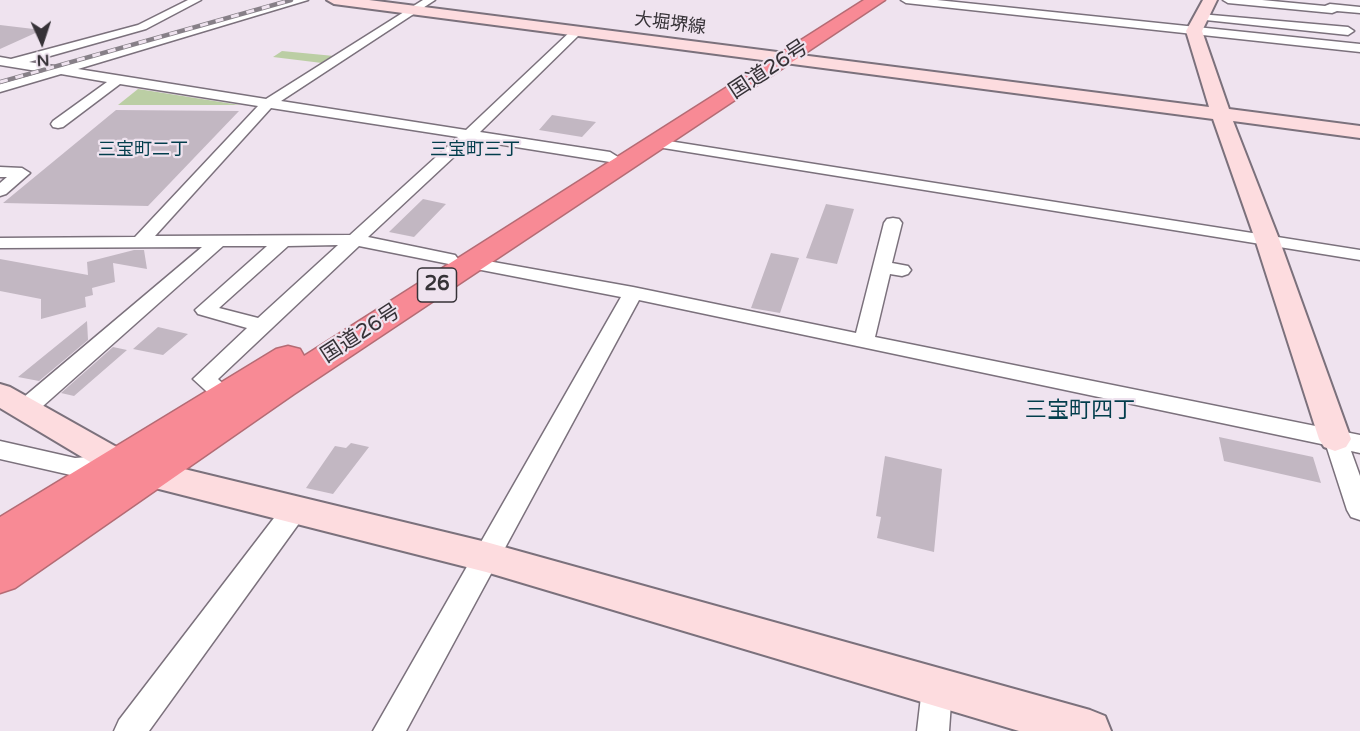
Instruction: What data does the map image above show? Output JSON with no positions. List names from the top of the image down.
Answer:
{
  "streets": {
    "highway": ["国道26号", "26"],
    "street": ["大堀堺線"]
  },
  "crossings": [
    ["大堀堺線", "国道26号"]
  ],
  "districts": ["三宝町二丁", "三宝町三丁", "三宝町四丁"],
  "north": "bottom"
}
